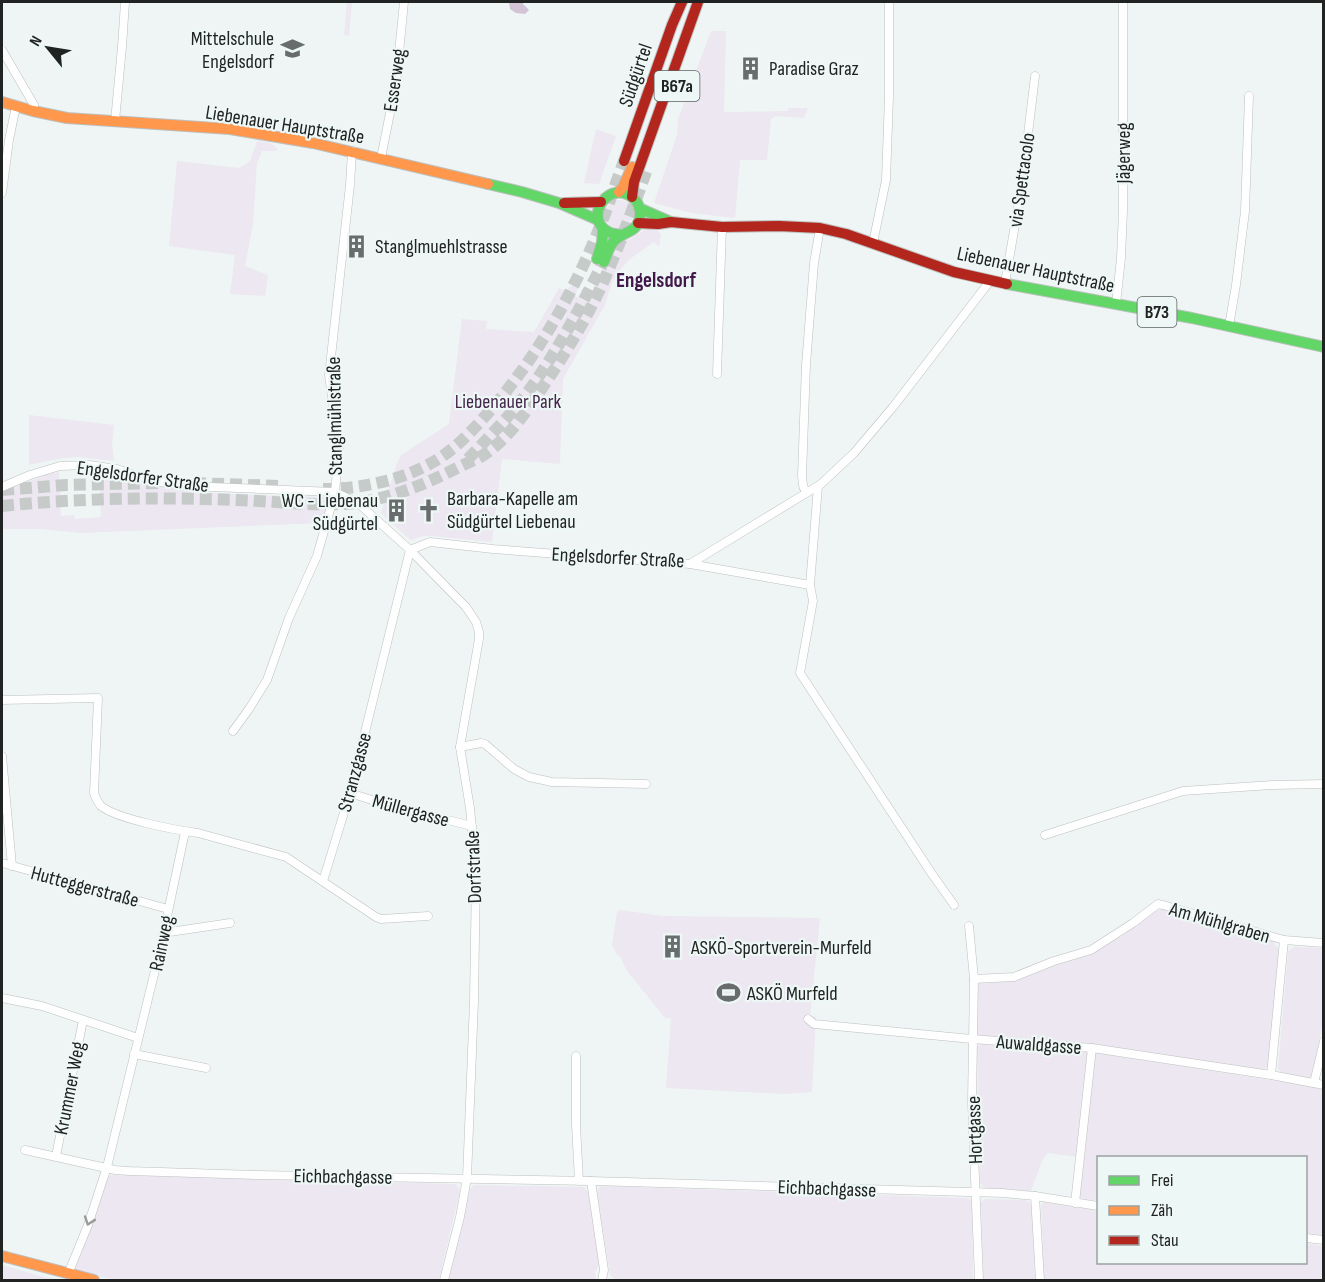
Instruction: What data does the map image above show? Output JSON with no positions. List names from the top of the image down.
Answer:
{
  "streets": {
    "main road": [
      "Südgürtel",
      "B67a",
      "Liebenauer Hauptstraße",
      "B73"
    ],
    "street": [
      "Esserweg",
      "Jägerweg",
      "via Spettacolo",
      "Stanglmühlstraße",
      "Engelsdorfer Straße",
      "Stranzgasse",
      "Müllergasse",
      "Dorfstraße",
      "Hutteggerstraße",
      "Am Mühlgraben",
      "Rainweg",
      "Auwaldgasse",
      "Krummer Weg",
      "Hortgasse",
      "Eichbachgasse"
    ]
  },
  "crossings": [
    ["Esserweg", "Liebenauer Hauptstraße"],
    ["Liebenauer Hauptstraße", "Jägerweg"],
    ["Liebenauer Hauptstraße", "via Spettacolo"],
    ["Liebenauer Hauptstraße", "Stanglmühlstraße"],
    ["Liebenauer Hauptstraße", "Engelsdorfer Straße"],
    ["Stanglmühlstraße", "Engelsdorfer Straße"],
    ["Engelsdorfer Straße", "Stranzgasse"],
    ["Engelsdorfer Straße", "Dorfstraße"],
    ["Stranzgasse", "Müllergasse"],
    ["Stranzgasse", "Dorfstraße"],
    ["Müllergasse", "Dorfstraße"],
    ["Dorfstraße", "Eichbachgasse"],
    ["Hutteggerstraße", "Rainweg"],
    ["Am Mühlgraben", "Hortgasse"],
    ["Rainweg", "Krummer Weg"],
    ["Rainweg", "Eichbachgasse"],
    ["Auwaldgasse", "Hortgasse"],
    ["Hortgasse", "Eichbachgasse"]
  ],
  "districts": ["Engelsdorf"],
  "parks": ["Liebenauer Park"],
  "places": {
    "school or university": ["Mittelschule Engelsdorf"],
    "building": [
      "Paradise Graz",
      "Stanglmuehlstrasse",
      "WC - Liebenau Südgürtel",
      "ASKÖ-Sportverein-Murfeld"
    ],
    "church": ["Barbara-Kapelle am Südgürtel Liebenau"],
    "sports": ["ASKÖ Murfeld"]
  },
  "legend": ["Frei", "Zäh", "Stau"],
  "north": "top left"
}
